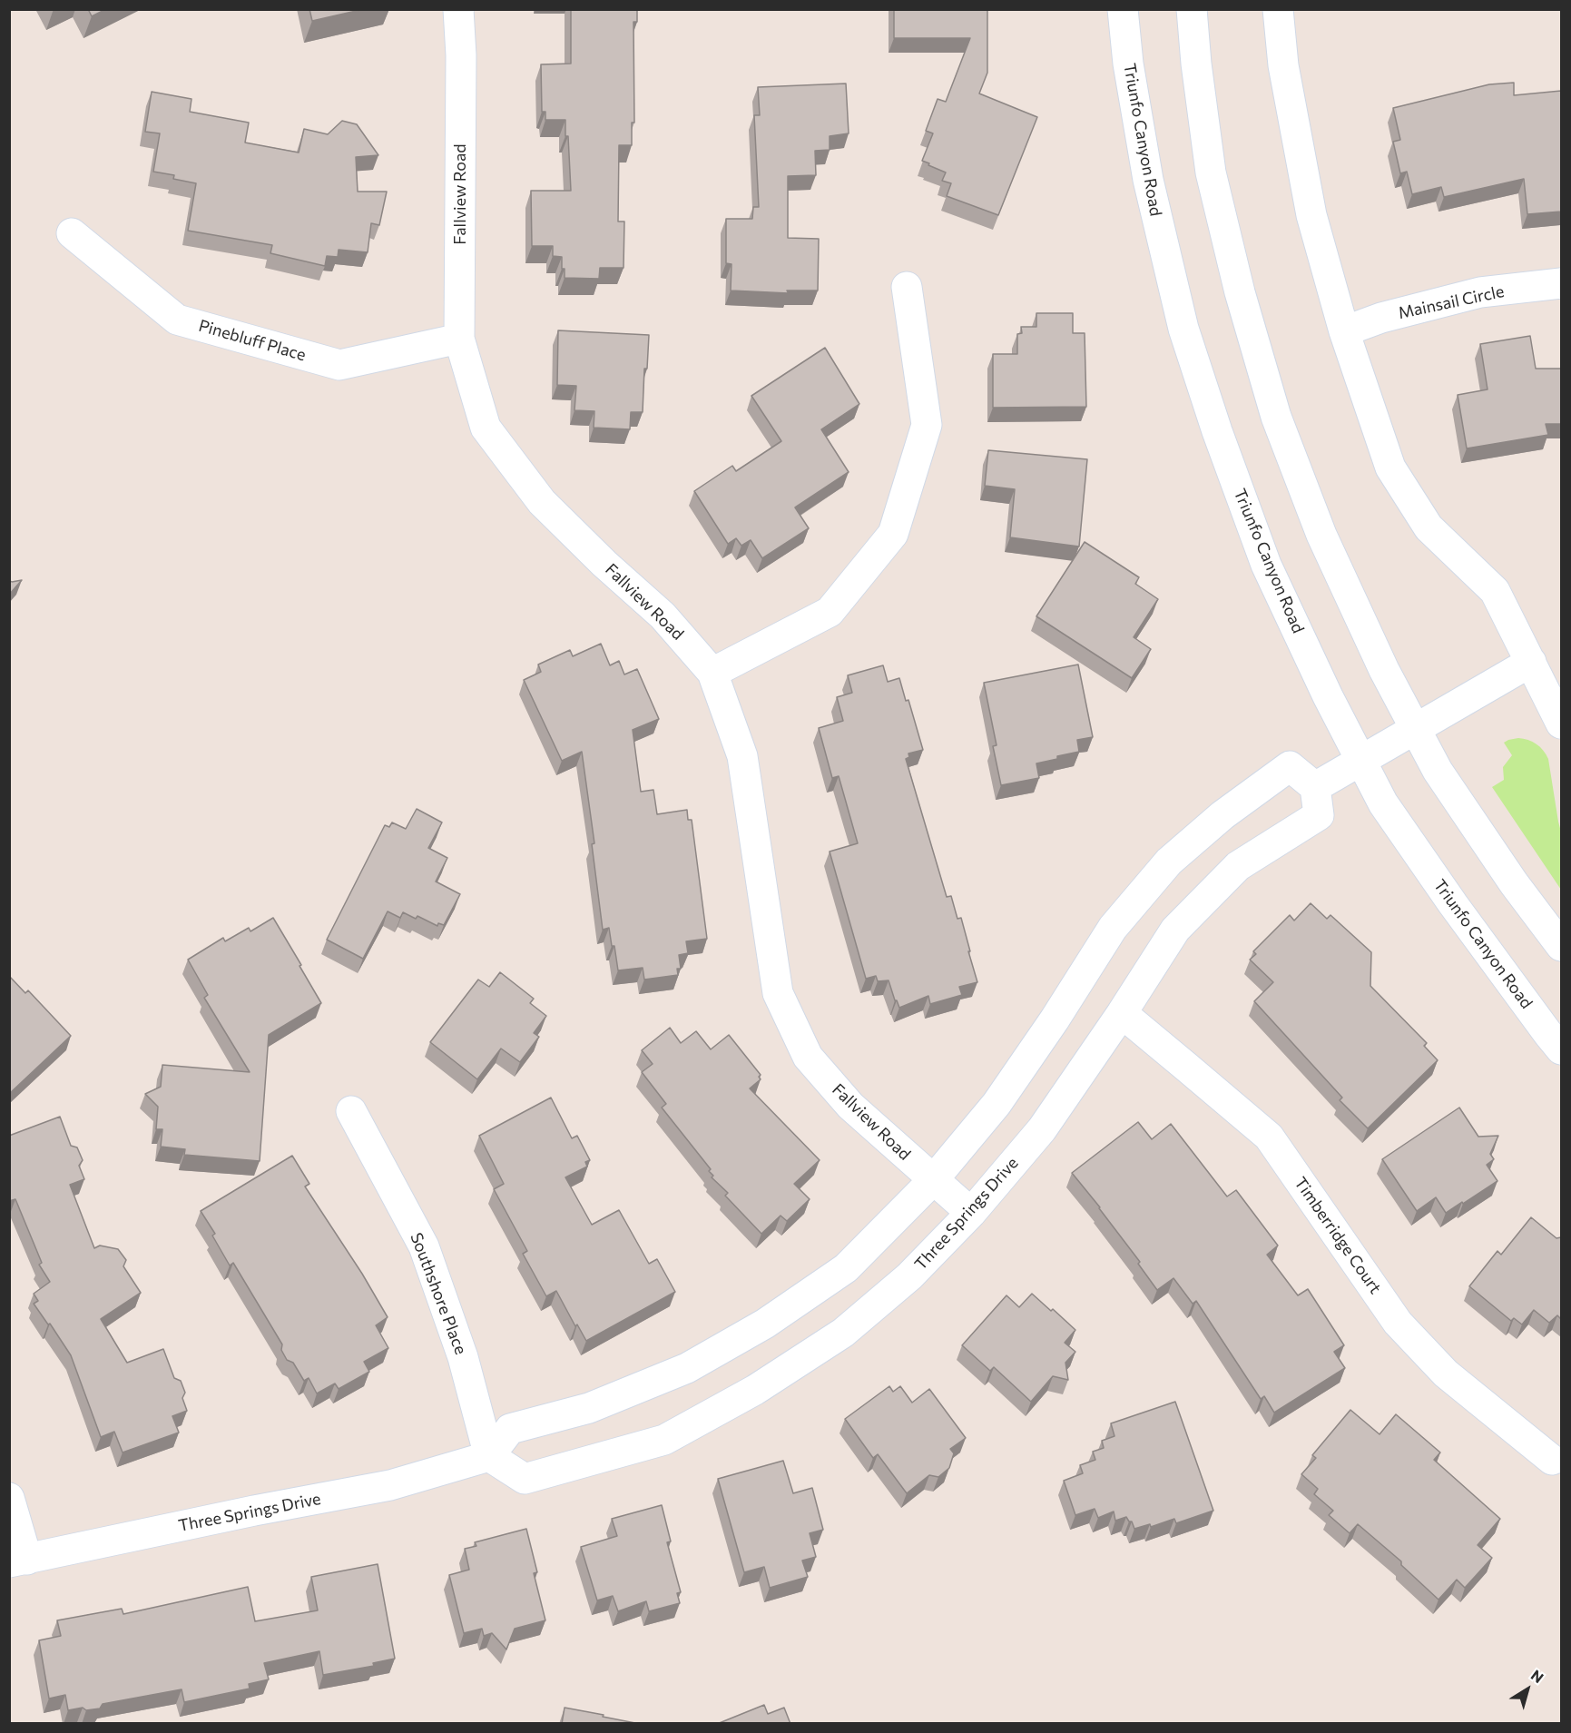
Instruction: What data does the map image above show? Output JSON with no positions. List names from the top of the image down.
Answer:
{
  "streets": {
    "street": [
      "Triunfo Canyon Road",
      "Fallview Road",
      "Mainsail Circle",
      "Pinebluff Place",
      "Three Springs Drive",
      "Timberridge Court",
      "Southshore Place"
    ]
  },
  "crossings": [
    ["Fallview Road", "Pinebluff Place"],
    ["Fallview Road", "Three Springs Drive"],
    ["Three Springs Drive", "Timberridge Court"],
    ["Three Springs Drive", "Southshore Place"]
  ],
  "north": "top right"
}
